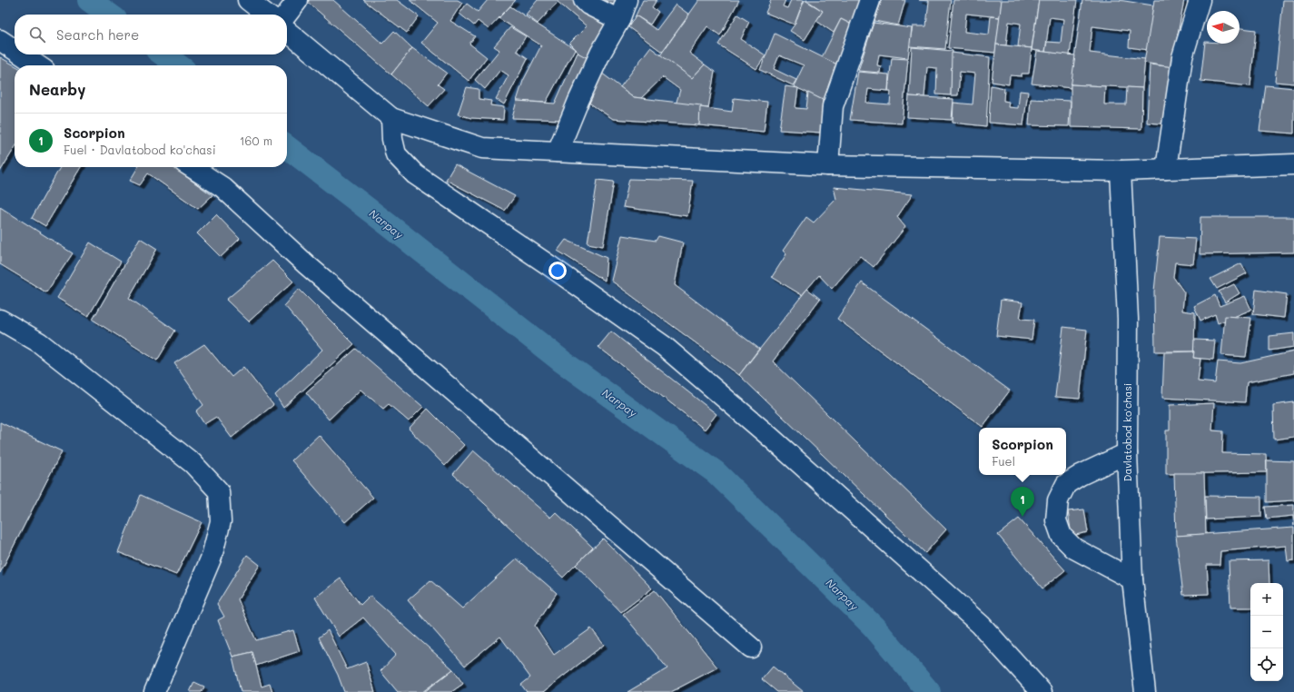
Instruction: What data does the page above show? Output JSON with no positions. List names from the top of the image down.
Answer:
{
  "streets": {
    "street": ["Davlatobod ko'chasi"]
  },
  "water": ["Narpay"],
  "north": "left",
  "page": {
    "search": "Search here",
    "heading": "Nearby",
    "list": [
      {
        "mark": "1",
        "name": "Scorpion",
        "note": "Fuel · Davlatobod ko'chasi",
        "value": "160 m"
      }
    ],
    "popup": ["Scorpion", "Fuel"],
    "pins": "1",
    "map_buttons": ["+", "−"]
  }
}
